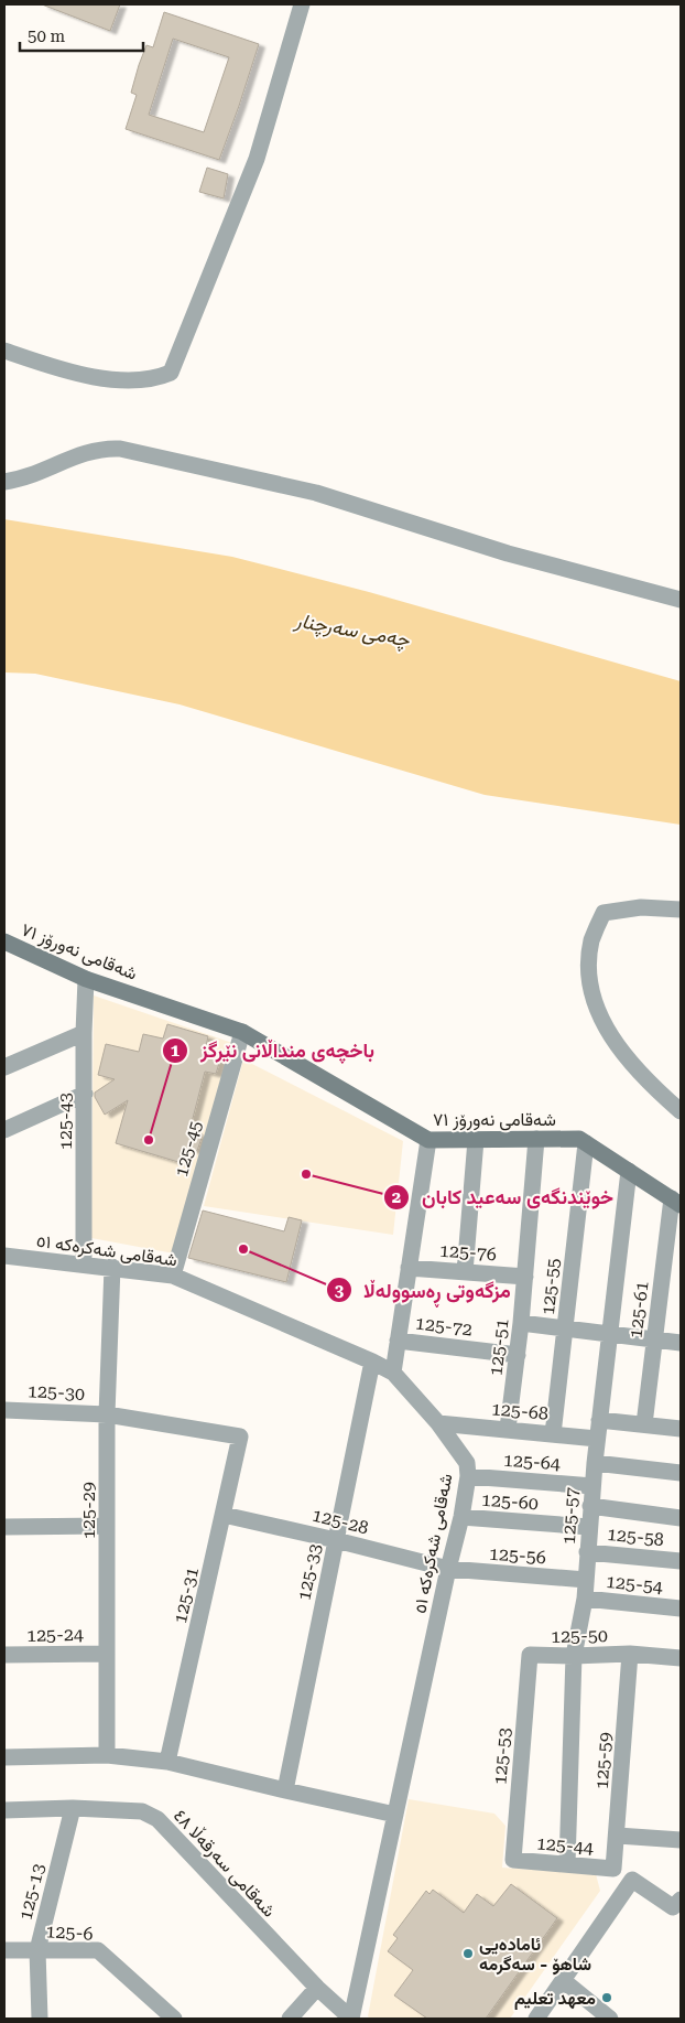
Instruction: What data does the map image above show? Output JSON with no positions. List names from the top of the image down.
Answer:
{
  "streets": {
    "street": [
      "شەقامی نەورۆز ٧١",
      "125-43",
      "125-45",
      "شەقامی شەکرەکە ٥١",
      "125-76",
      "125-55",
      "125-61",
      "125-72",
      "125-51",
      "125-30",
      "125-68",
      "125-64",
      "125-60",
      "125-29",
      "125-57",
      "125-28",
      "125-58",
      "125-56",
      "125-33",
      "125-54",
      "125-31",
      "125-24",
      "125-50",
      "125-53",
      "125-59",
      "125-44",
      "شەقامی سەرقەڵا ٤٨",
      "125-13",
      "125-6"
    ]
  },
  "crossings": [
    ["شەقامی نەورۆز ٧١", "125-43"],
    ["شەقامی نەورۆز ٧١", "125-45"],
    ["شەقامی نەورۆز ٧١", "125-55"],
    ["شەقامی نەورۆز ٧١", "125-61"],
    ["شەقامی نەورۆز ٧١", "125-51"],
    ["شەقامی نەورۆز ٧١", "125-57"],
    ["125-43", "شەقامی شەکرەکە ٥١"],
    ["125-45", "شەقامی شەکرەکە ٥١"],
    ["شەقامی شەکرەکە ٥١", "125-68"],
    ["شەقامی شەکرەکە ٥١", "125-64"],
    ["شەقامی شەکرەکە ٥١", "125-60"],
    ["شەقامی شەکرەکە ٥١", "125-29"],
    ["شەقامی شەکرەکە ٥١", "125-28"],
    ["شەقامی شەکرەکە ٥١", "125-56"],
    ["شەقامی شەکرەکە ٥١", "125-33"],
    ["شەقامی شەکرەکە ٥١", "شەقامی سەرقەڵا ٤٨"],
    ["125-76", "125-51"],
    ["125-55", "125-68"],
    ["125-72", "125-51"],
    ["125-51", "125-68"],
    ["125-30", "125-29"],
    ["125-30", "125-31"],
    ["125-68", "125-57"],
    ["125-64", "125-57"],
    ["125-60", "125-57"],
    ["125-29", "125-24"],
    ["125-57", "125-58"],
    ["125-57", "125-56"],
    ["125-57", "125-54"],
    ["125-57", "125-50"],
    ["125-57", "125-44"],
    ["125-28", "125-56"],
    ["125-28", "125-33"],
    ["125-28", "125-31"],
    ["125-50", "125-53"],
    ["125-50", "125-59"],
    ["125-53", "125-44"],
    ["125-59", "125-44"],
    ["شەقامی سەرقەڵا ٤٨", "125-13"],
    ["125-13", "125-6"]
  ],
  "water": ["چەمی سەرچنار"],
  "places": [
    "باخچەی منداڵانی نێرگز",
    "خوێندنگەی سەعید کابان",
    "مزگەوتی ڕەسوولەڵا",
    "ئامادەیی شاهۆ - سەگرمە",
    "معهد تعليم"
  ],
  "scale_bar": "50 m"
}
